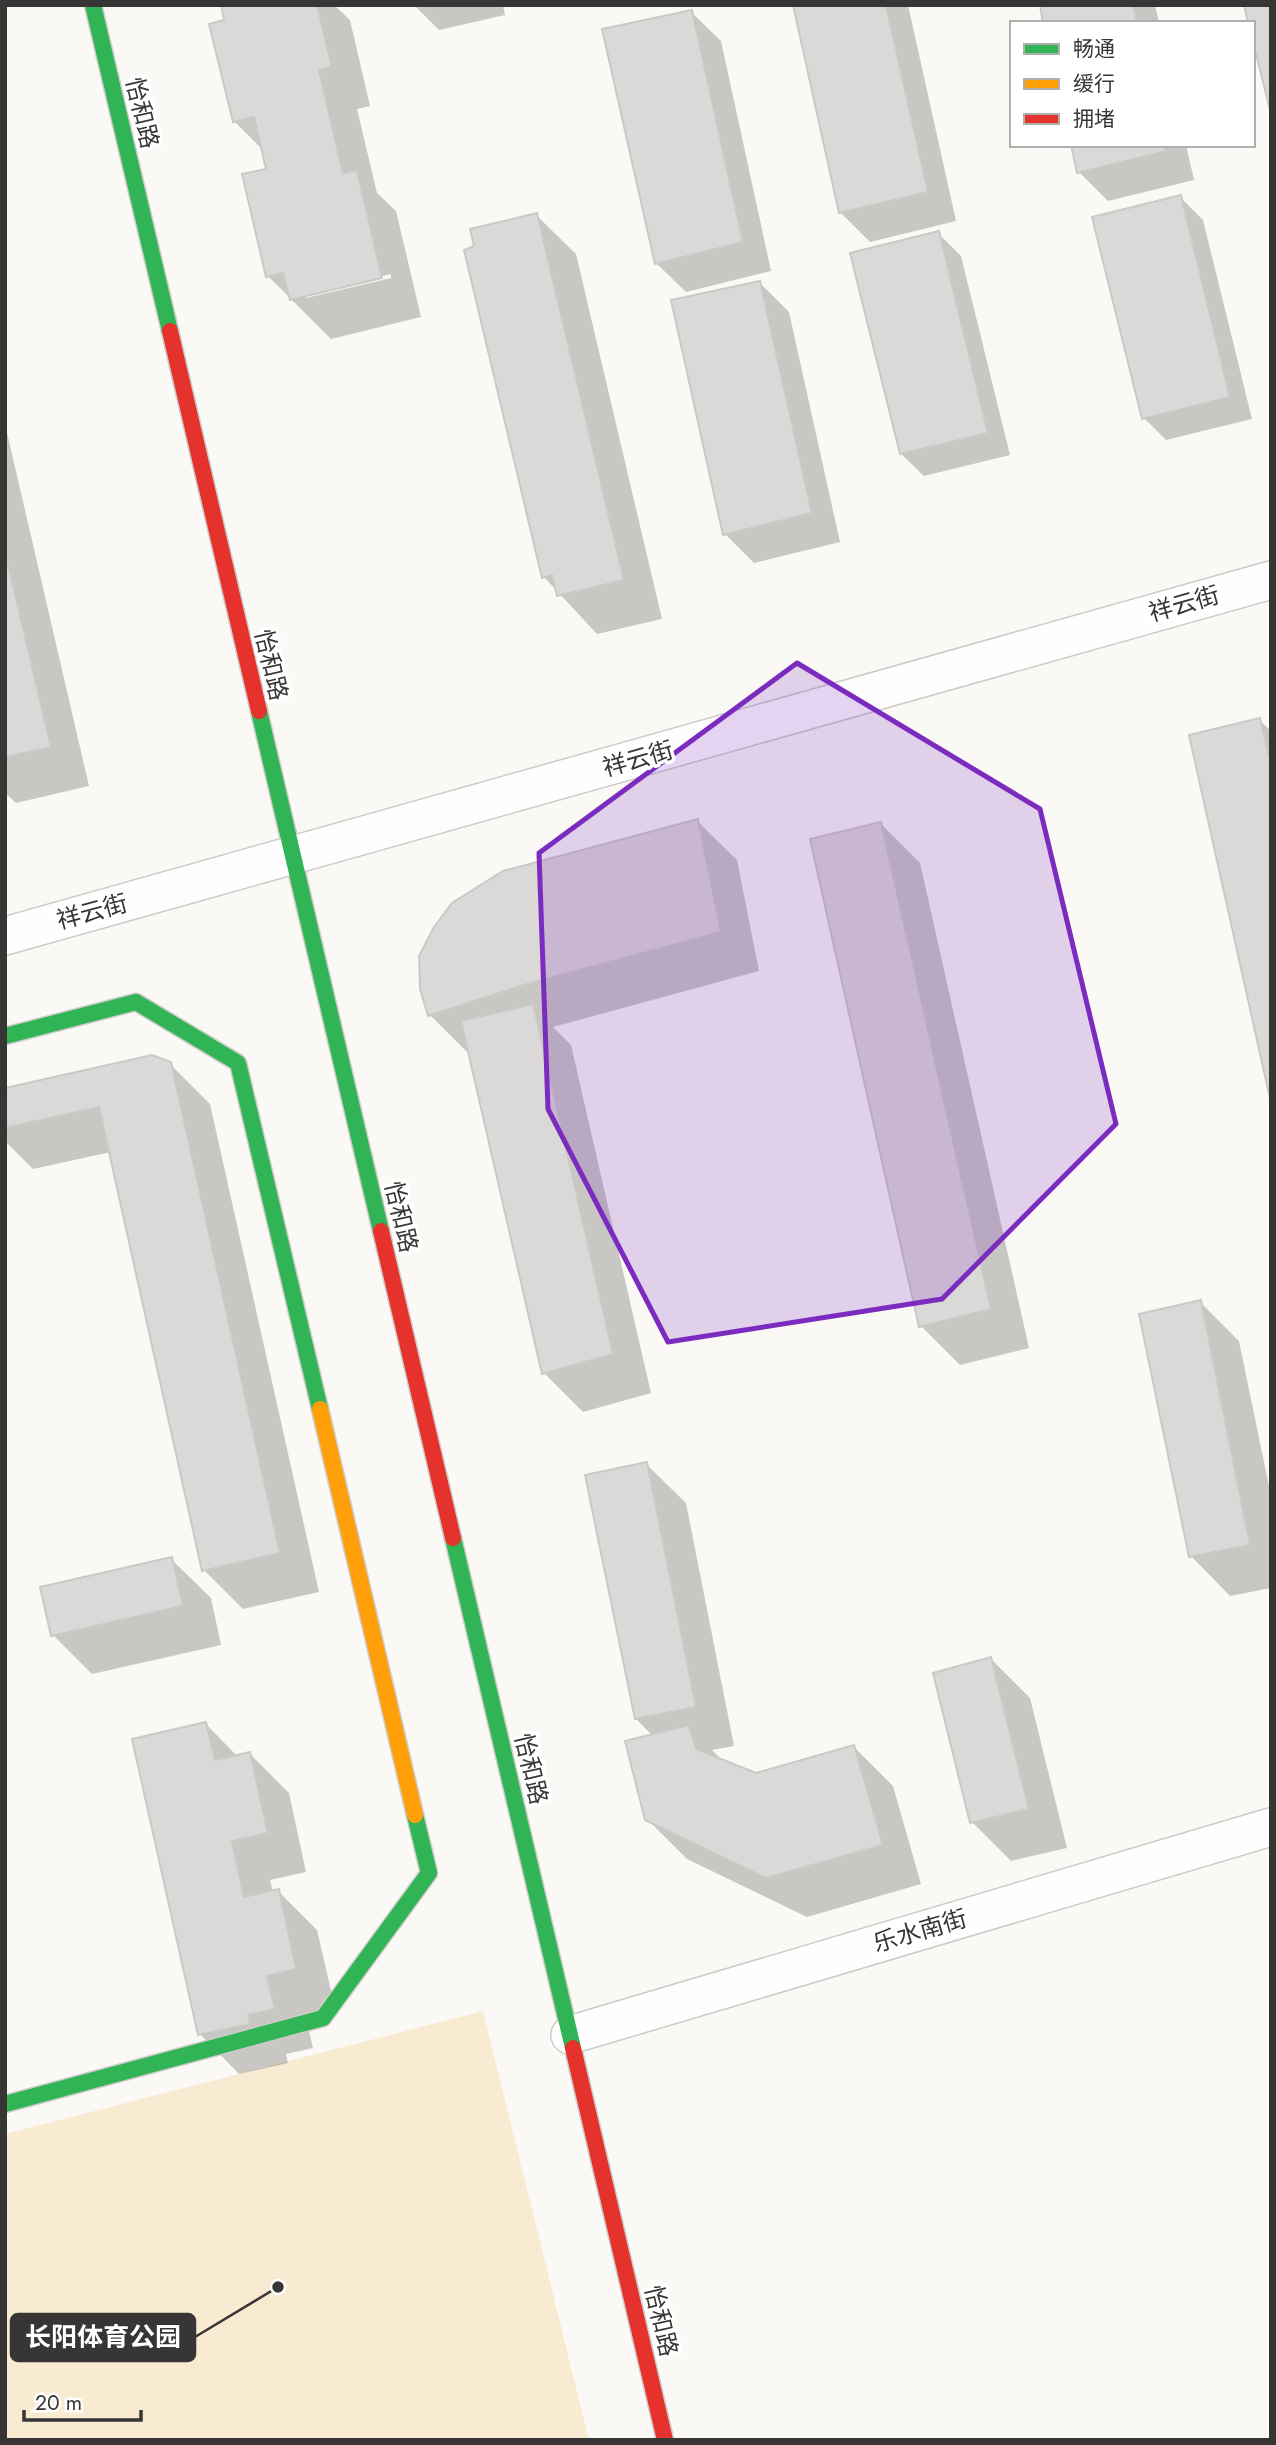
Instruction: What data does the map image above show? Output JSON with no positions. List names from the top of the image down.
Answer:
{
  "streets": {
    "street": ["怡和路", "祥云街", "乐水南街"]
  },
  "crossings": [
    ["怡和路", "祥云街"],
    ["怡和路", "乐水南街"]
  ],
  "places": ["长阳体育公园"],
  "legend": ["畅通", "缓行", "拥堵"],
  "scale_bar": "20 m"
}
